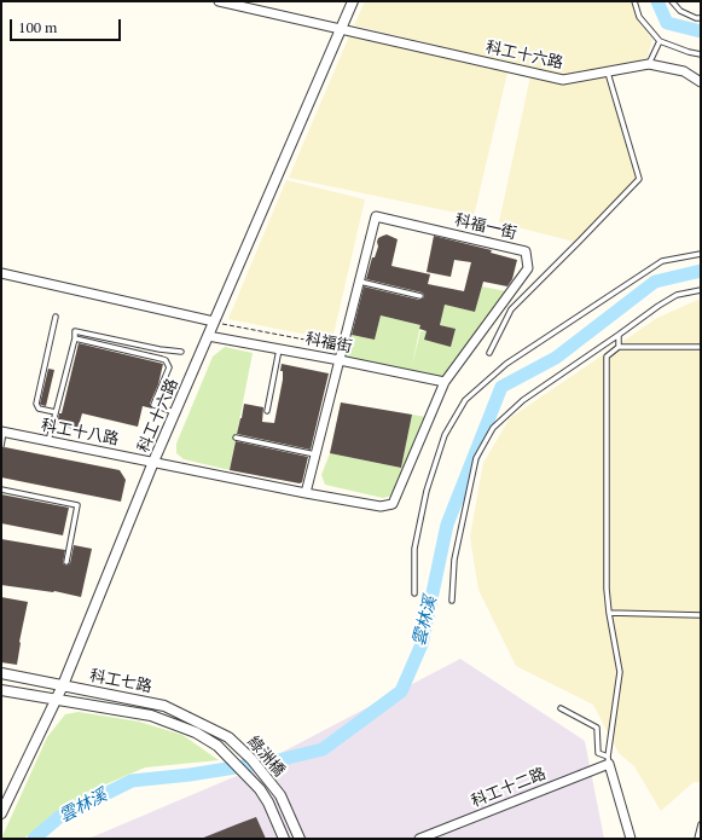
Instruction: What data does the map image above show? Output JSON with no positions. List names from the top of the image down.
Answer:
{
  "streets": {
    "street": [
      "科工十六路",
      "科福一街",
      "科福街",
      "科工十八路",
      "科工七路",
      "綠洲橋",
      "科工十二路"
    ]
  },
  "crossings": [
    ["科工十六路", "科福一街"],
    ["科工十六路", "科福街"],
    ["科工十六路", "科工十八路"],
    ["科工十六路", "科工七路"],
    ["科福一街", "科福街"],
    ["科福一街", "科工十八路"],
    ["科工七路", "綠洲橋"]
  ],
  "water": ["雲林溪"],
  "scale_bar": "100 m"
}
